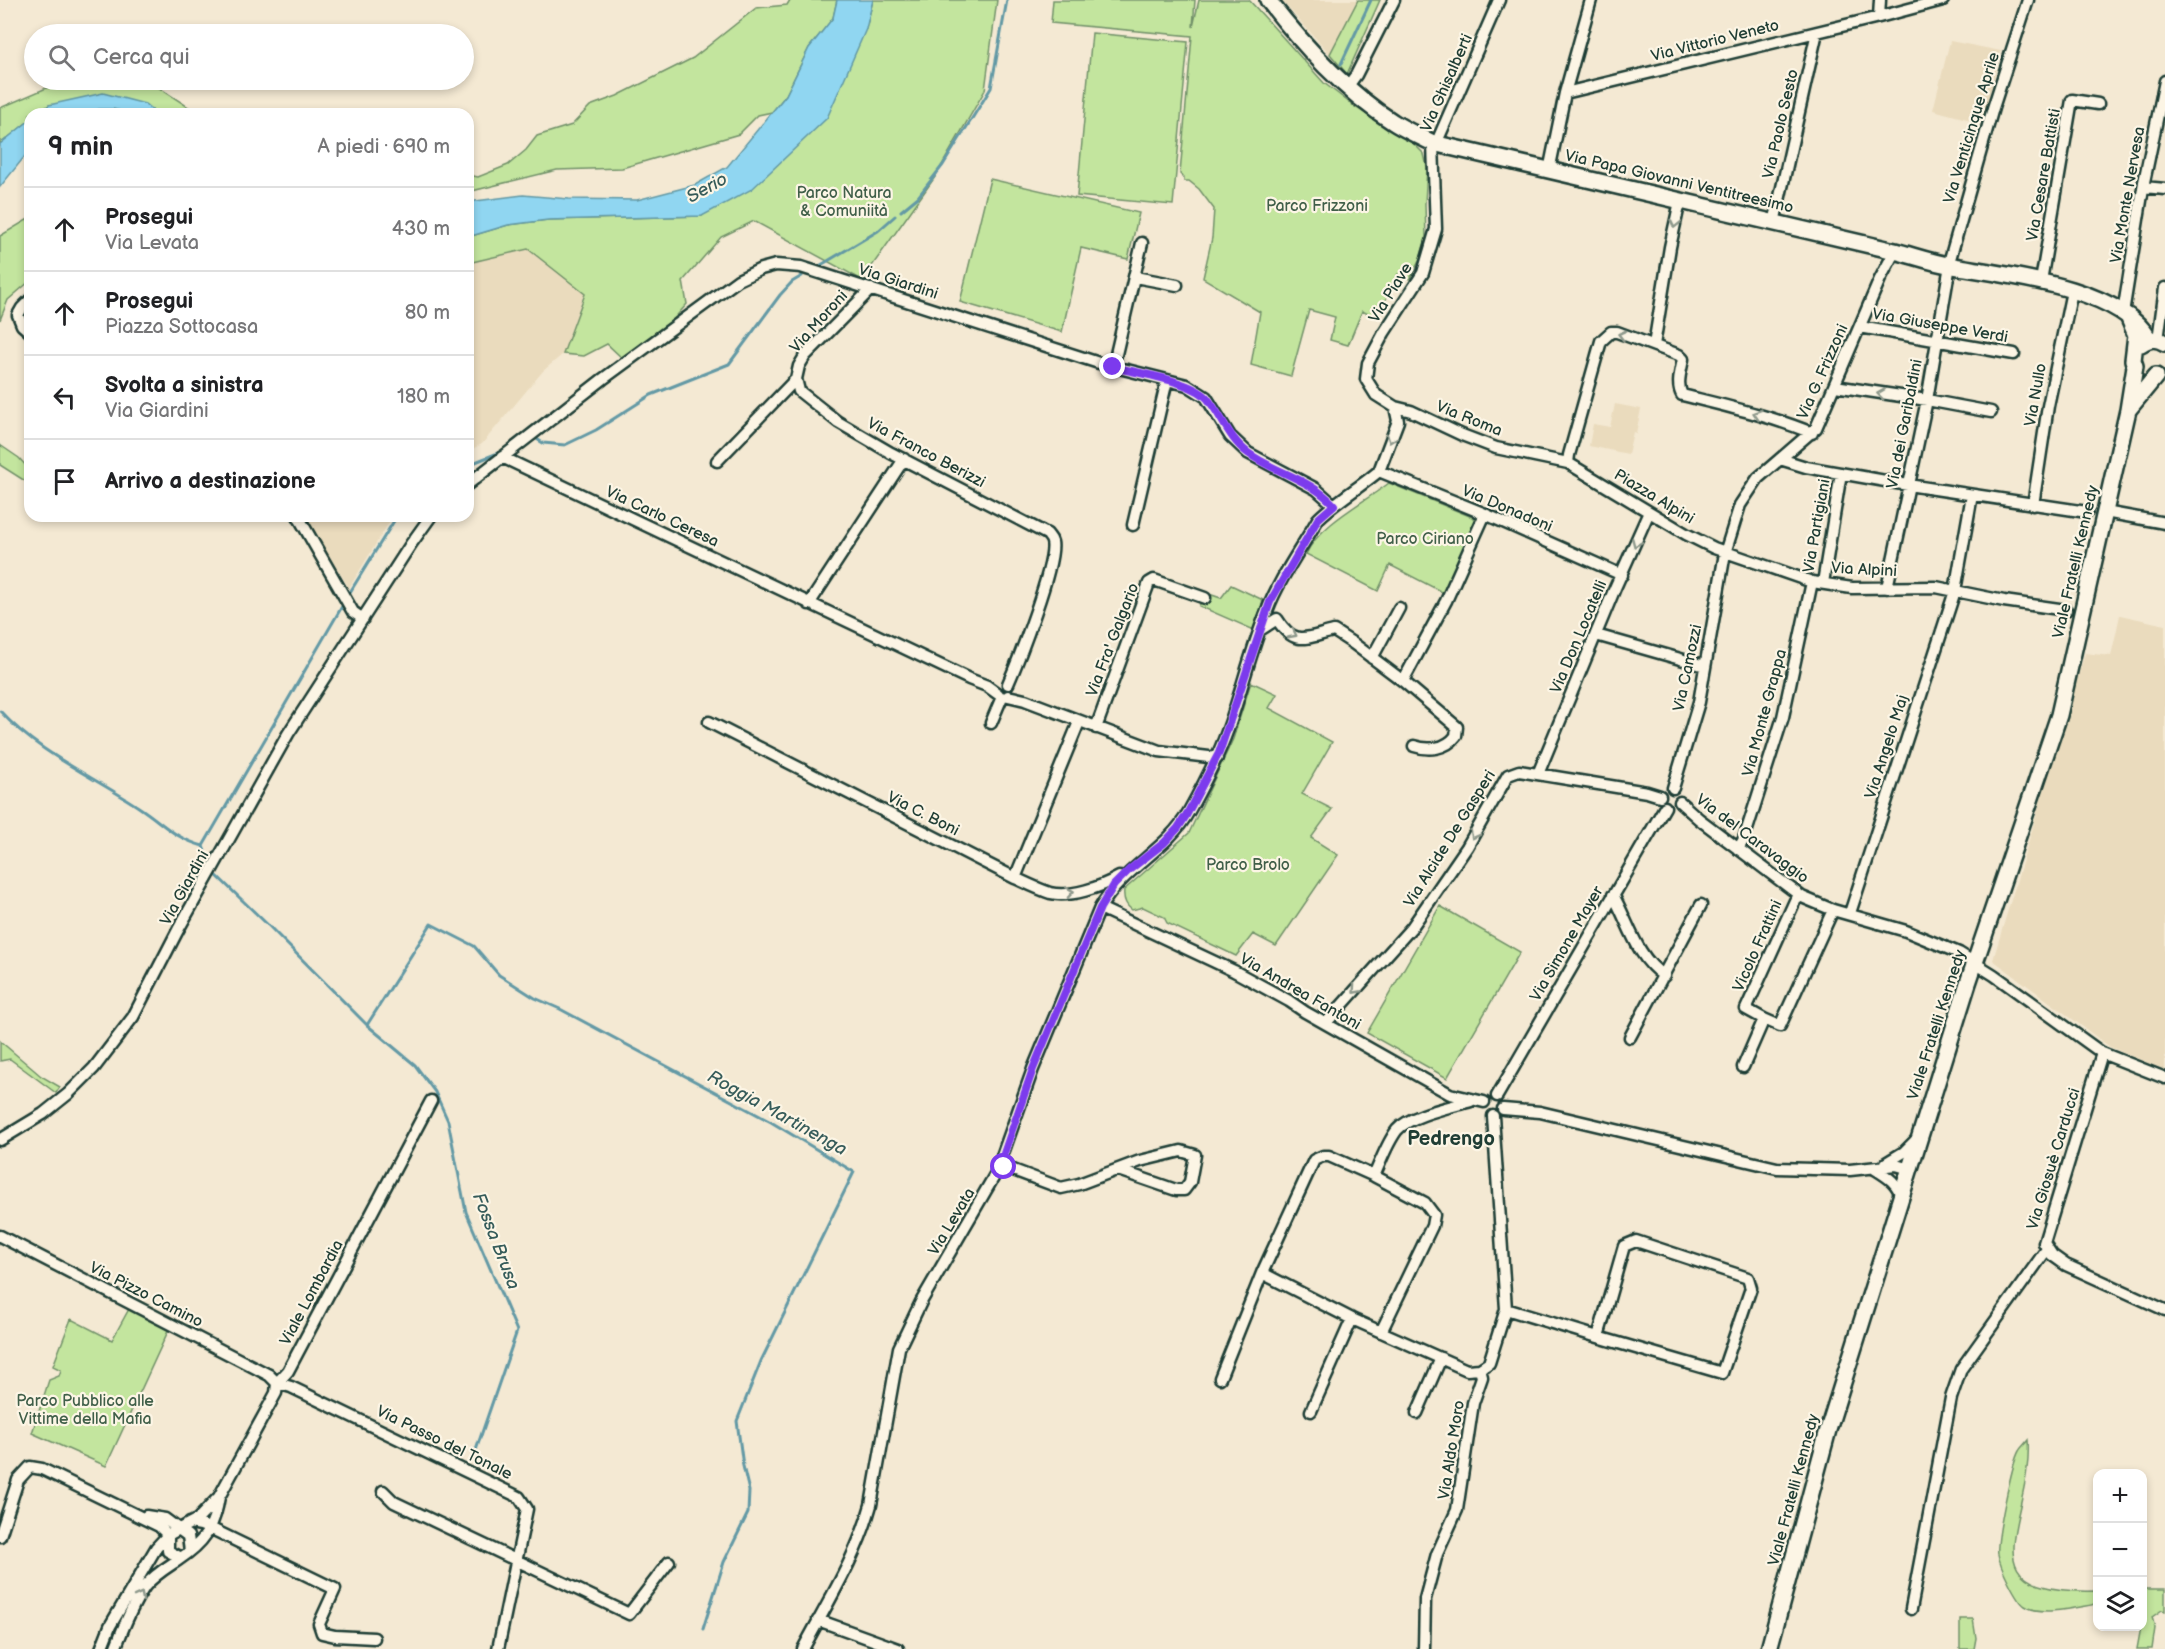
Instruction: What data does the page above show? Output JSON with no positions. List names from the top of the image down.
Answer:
{
  "streets": {
    "street": [
      "Via Vittorio Veneto",
      "Via Ghisalberti",
      "Via Paolo Sesto",
      "Via Venticinque Aprile",
      "Via Cesare Battisti",
      "Via Papa Giovanni Ventitreesimo",
      "Via Monte Nervesa",
      "Via Giardini",
      "Via Piave",
      "Via Moroni",
      "Via Giuseppe Verdi",
      "Via G. Frizzoni",
      "Via Nullo",
      "Via Roma",
      "Via dei Garibaldini",
      "Via Franco Berizzi",
      "Piazza Alpini",
      "Via Donadoni",
      "Via Carlo Ceresa",
      "Via Partigiani",
      "Viale Fratelli Kennedy",
      "Via Alpini",
      "Via Don Locatelli",
      "Via Fra' Galgario",
      "Via Camozzi",
      "Via Monte Grappa",
      "Via Angelo Maj",
      "Via C. Boni",
      "Via Alcide De Gasperi",
      "Via del Caravaggio",
      "Via Simone Mayer",
      "Vicolo Frattini",
      "Via Andrea Fantoni",
      "Via Giosuè Carducci",
      "Via Levata",
      "Viale Lombardia",
      "Via Pizzo Camino",
      "Via Passo del Tonale",
      "Via Aldo Moro"
    ]
  },
  "crossings": [
    ["Via Vittorio Veneto", "Via Paolo Sesto"],
    ["Via Ghisalberti", "Via Papa Giovanni Ventitreesimo"],
    ["Via Ghisalberti", "Via Piave"],
    ["Via Paolo Sesto", "Via Papa Giovanni Ventitreesimo"],
    ["Via Venticinque Aprile", "Via Papa Giovanni Ventitreesimo"],
    ["Via Venticinque Aprile", "Via dei Garibaldini"],
    ["Via Cesare Battisti", "Via Papa Giovanni Ventitreesimo"],
    ["Via Papa Giovanni Ventitreesimo", "Via Monte Nervesa"],
    ["Via Papa Giovanni Ventitreesimo", "Via Piave"],
    ["Via Papa Giovanni Ventitreesimo", "Via G. Frizzoni"],
    ["Via Papa Giovanni Ventitreesimo", "Via Nullo"],
    ["Via Papa Giovanni Ventitreesimo", "Via dei Garibaldini"],
    ["Via Giardini", "Via Moroni"],
    ["Via Giardini", "Via Carlo Ceresa"],
    ["Via Giardini", "Via Levata"],
    ["Via Piave", "Via Roma"],
    ["Via Moroni", "Via Franco Berizzi"],
    ["Via Giuseppe Verdi", "Via G. Frizzoni"],
    ["Via Giuseppe Verdi", "Via dei Garibaldini"],
    ["Via G. Frizzoni", "Piazza Alpini"],
    ["Via G. Frizzoni", "Via Alpini"],
    ["Via G. Frizzoni", "Via Camozzi"],
    ["Via Roma", "Piazza Alpini"],
    ["Via dei Garibaldini", "Via Alpini"],
    ["Via Franco Berizzi", "Via Carlo Ceresa"],
    ["Piazza Alpini", "Via Alpini"],
    ["Piazza Alpini", "Via Don Locatelli"],
    ["Piazza Alpini", "Via Camozzi"],
    ["Via Donadoni", "Via Don Locatelli"],
    ["Via Donadoni", "Via Levata"],
    ["Via Carlo Ceresa", "Via Fra' Galgario"],
    ["Via Carlo Ceresa", "Via Levata"],
    ["Via Partigiani", "Via Alpini"],
    ["Via Partigiani", "Via Monte Grappa"],
    ["Viale Fratelli Kennedy", "Via del Caravaggio"],
    ["Via Alpini", "Via Camozzi"],
    ["Via Alpini", "Via Monte Grappa"],
    ["Via Alpini", "Via Angelo Maj"],
    ["Via Don Locatelli", "Via Alcide De Gasperi"],
    ["Via Camozzi", "Via del Caravaggio"],
    ["Via Camozzi", "Via Simone Mayer"],
    ["Via Monte Grappa", "Via del Caravaggio"],
    ["Via Angelo Maj", "Via del Caravaggio"],
    ["Via C. Boni", "Via Levata"],
    ["Via Alcide De Gasperi", "Via Andrea Fantoni"],
    ["Via del Caravaggio", "Via Simone Mayer"],
    ["Via del Caravaggio", "Vicolo Frattini"],
    ["Via del Caravaggio", "Via Giosuè Carducci"],
    ["Via Simone Mayer", "Via Andrea Fantoni"],
    ["Via Simone Mayer", "Via Aldo Moro"],
    ["Via Andrea Fantoni", "Via Levata"],
    ["Via Andrea Fantoni", "Via Aldo Moro"],
    ["Viale Lombardia", "Via Pizzo Camino"],
    ["Viale Lombardia", "Via Passo del Tonale"],
    ["Via Pizzo Camino", "Via Passo del Tonale"]
  ],
  "one_way": ["Via Alcide De Gasperi"],
  "districts": ["Pedrengo"],
  "water": ["Serio", "Roggia Martinenga", "Fossa Brusa"],
  "parks": [
    "Parco Natura & Comuniità",
    "Parco Frizzoni",
    "Parco Ciriano",
    "Parco Brolo",
    "Parco Pubblico alle Vittime della Mafia"
  ],
  "page": {
    "search": "Cerca qui",
    "heading": ["9 min", "A piedi · 690 m"],
    "list": [
      ["Prosegui", "Via Levata", "430 m"],
      ["Prosegui", "Piazza Sottocasa", "80 m"],
      ["Svolta a sinistra", "Via Giardini", "180 m"],
      "Arrivo a destinazione"
    ],
    "map_buttons": ["+", "−"]
  }
}
